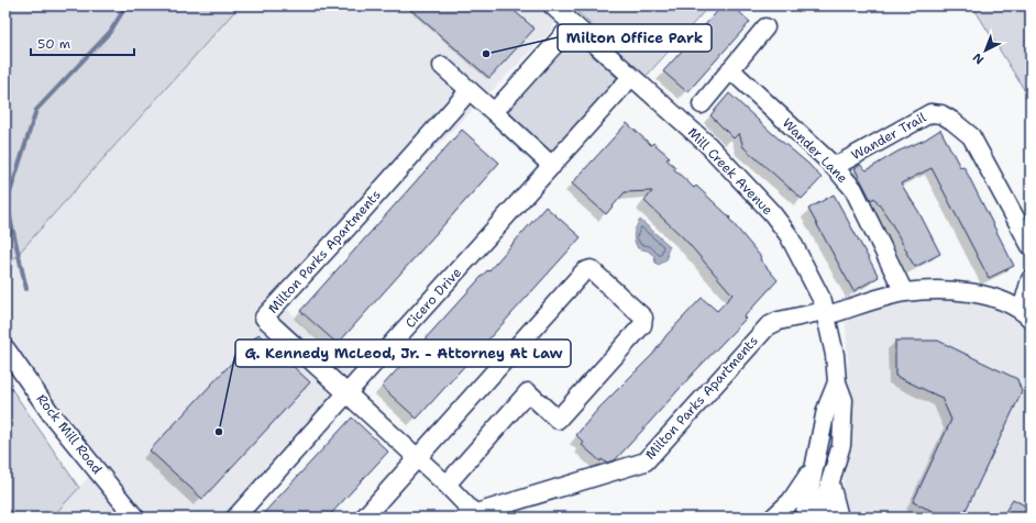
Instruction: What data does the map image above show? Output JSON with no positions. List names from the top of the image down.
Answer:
{
  "streets": {
    "street": [
      "Wander Trail",
      "Wander Lane",
      "Mill Creek Avenue",
      "Milton Parks Apartments",
      "Cicero Drive",
      "Rock Mill Road"
    ]
  },
  "crossings": [
    ["Wander Trail", "Wander Lane"],
    ["Mill Creek Avenue", "Milton Parks Apartments"],
    ["Mill Creek Avenue", "Cicero Drive"],
    ["Milton Parks Apartments", "Cicero Drive"]
  ],
  "places": ["Milton Office Park", "G. Kennedy McLeod, Jr. - Attorney At Law"],
  "scale_bar": "50 m",
  "north": "bottom left"
}
